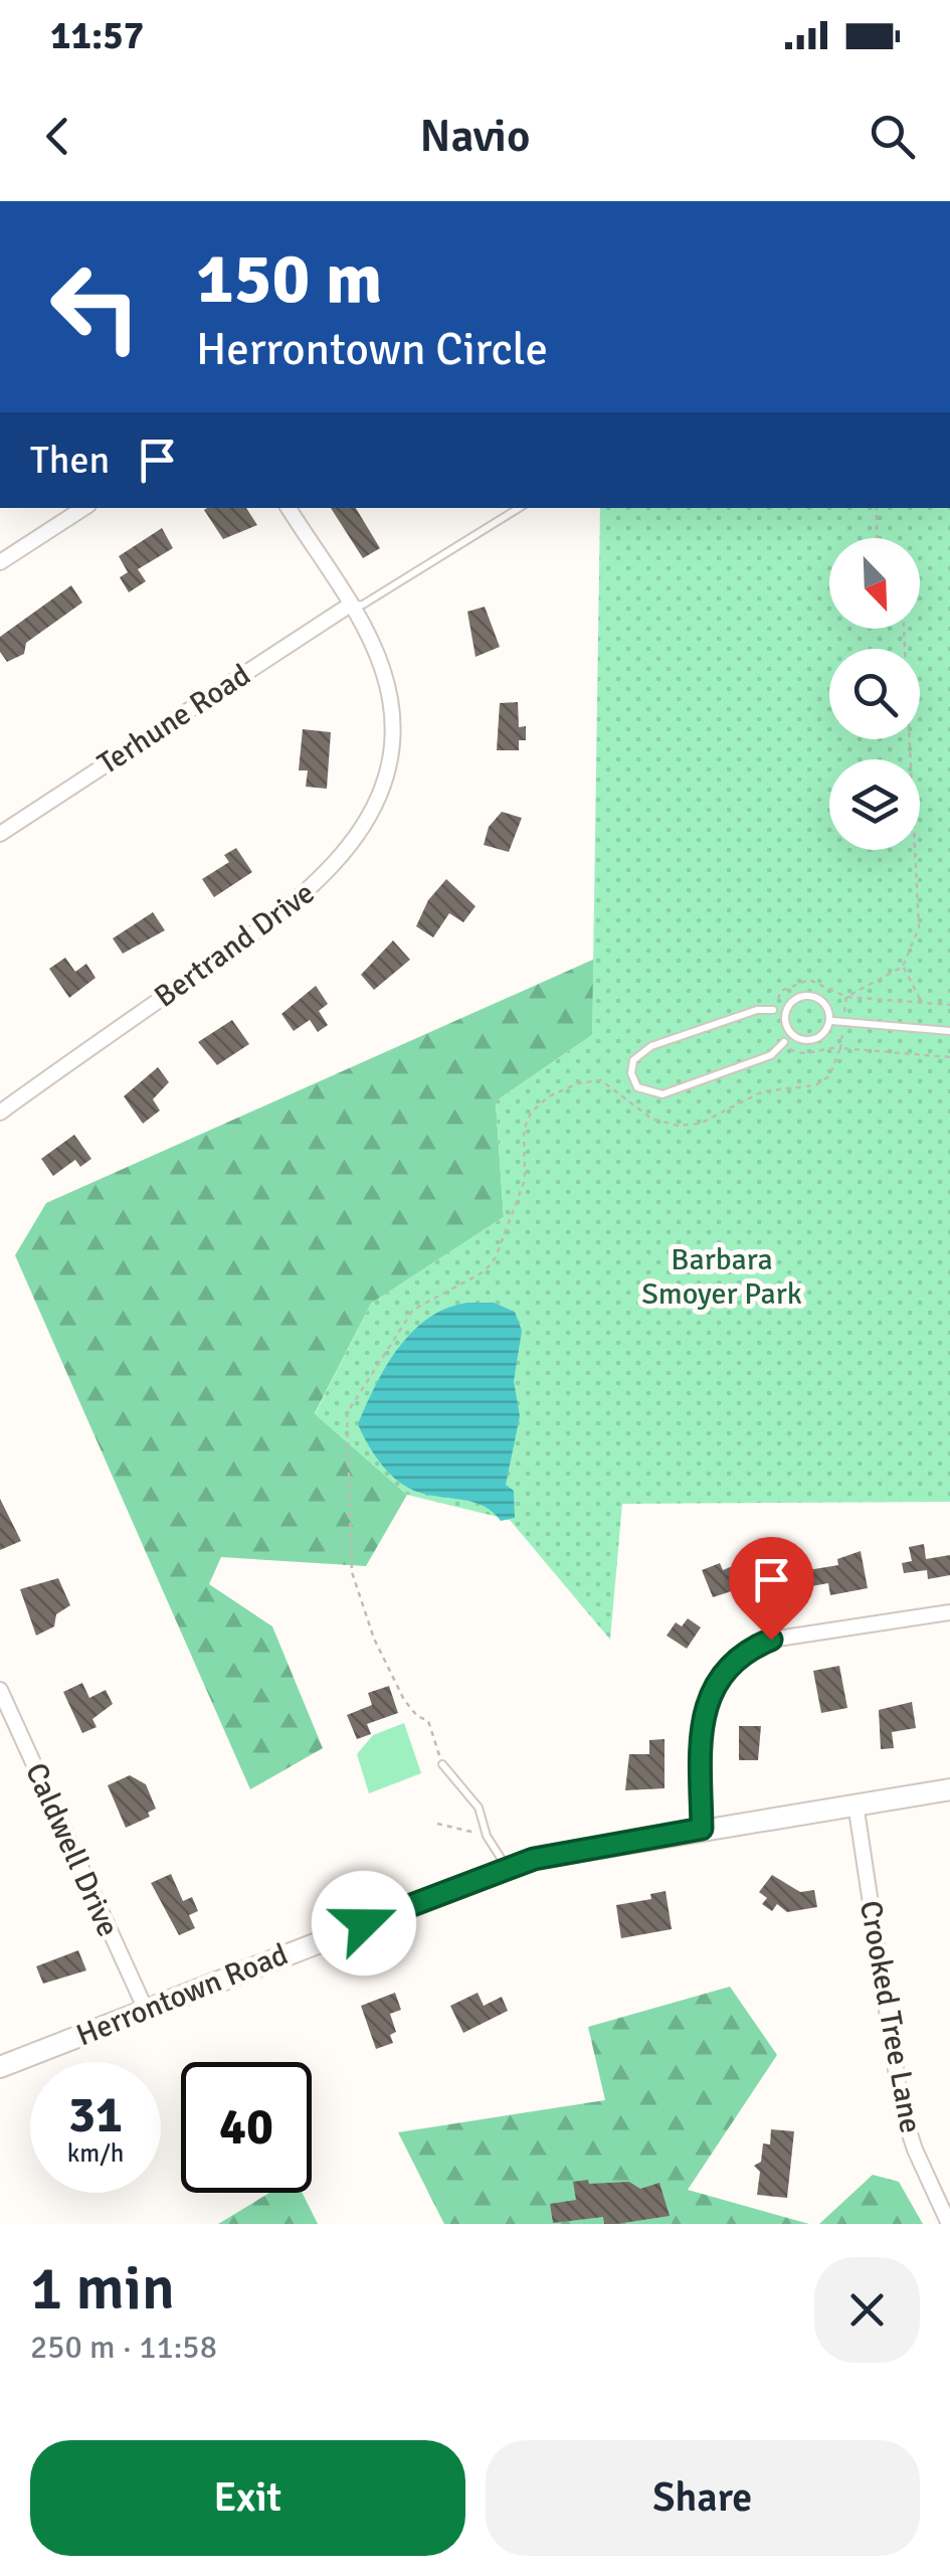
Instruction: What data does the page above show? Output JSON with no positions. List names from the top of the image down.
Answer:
{
  "streets": {
    "street": [
      "Terhune Road",
      "Bertrand Drive",
      "Caldwell Drive",
      "Herrontown Road",
      "Crooked Tree Lane"
    ]
  },
  "crossings": [
    ["Terhune Road", "Bertrand Drive"],
    ["Caldwell Drive", "Herrontown Road"],
    ["Herrontown Road", "Crooked Tree Lane"]
  ],
  "parks": ["Barbara Smoyer Park"],
  "north": "bottom right",
  "page": {
    "status": "11:57",
    "header": "Navio",
    "turn": ["150 m", "Herrontown Circle"],
    "then": "Then",
    "speed": "31 km/h",
    "limit": "40",
    "heading": ["1 min", "250 m · 11:58"],
    "buttons": ["Exit", "Share"]
  }
}
